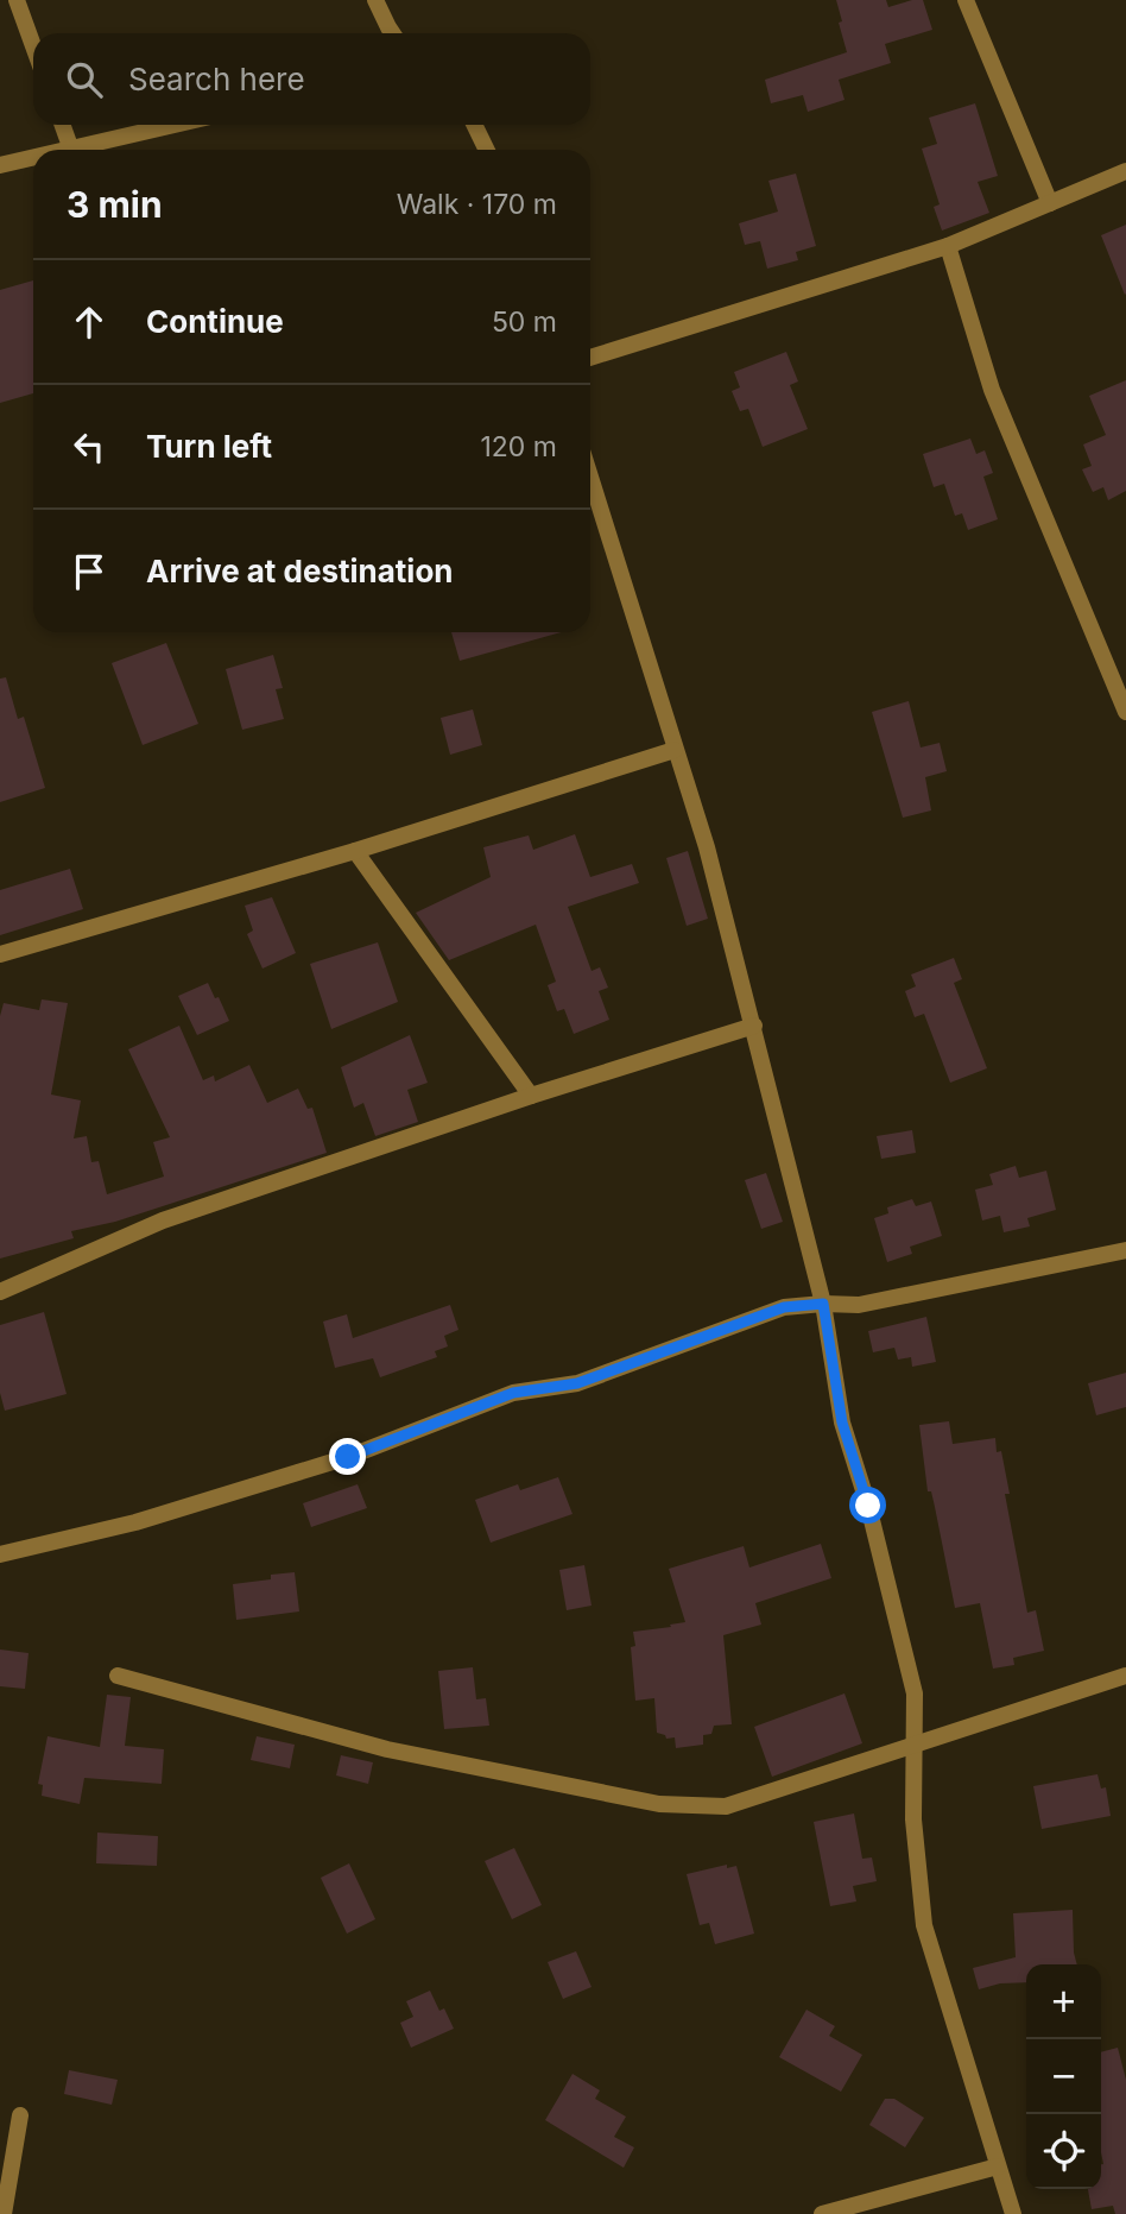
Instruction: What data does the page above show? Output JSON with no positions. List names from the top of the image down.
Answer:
{
  "page": {
    "search": "Search here",
    "heading": ["3 min", "Walk · 170 m"],
    "list": [
      ["Continue", "50 m"],
      ["Turn left", "120 m"],
      "Arrive at destination"
    ],
    "map_buttons": ["+", "−"]
  }
}
